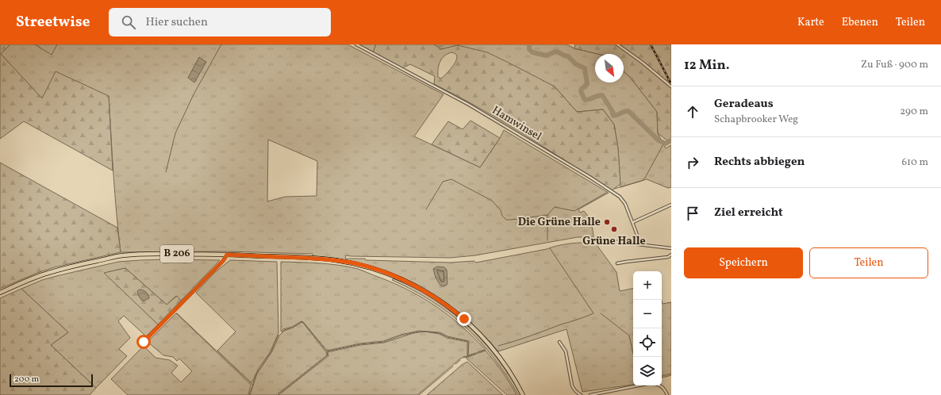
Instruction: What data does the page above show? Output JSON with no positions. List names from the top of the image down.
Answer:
{
  "streets": {
    "main road": ["B 206"],
    "street": ["Hamwinsel"]
  },
  "places": ["Die Grüne Halle", "Grüne Halle"],
  "scale_bar": "200 m",
  "north": "bottom right",
  "page": {
    "header": "Streetwise",
    "search": "Hier suchen",
    "nav": ["Karte", "Ebenen", "Teilen"],
    "heading": ["12 Min.", "Zu Fuß · 900 m"],
    "list": [
      ["Geradeaus", "Schapbrooker Weg", "290 m"],
      ["Rechts abbiegen", "610 m"],
      "Ziel erreicht"
    ],
    "buttons": ["Speichern", "Teilen"],
    "map_buttons": ["+", "−"],
    "scale": "200 m"
  }
}
